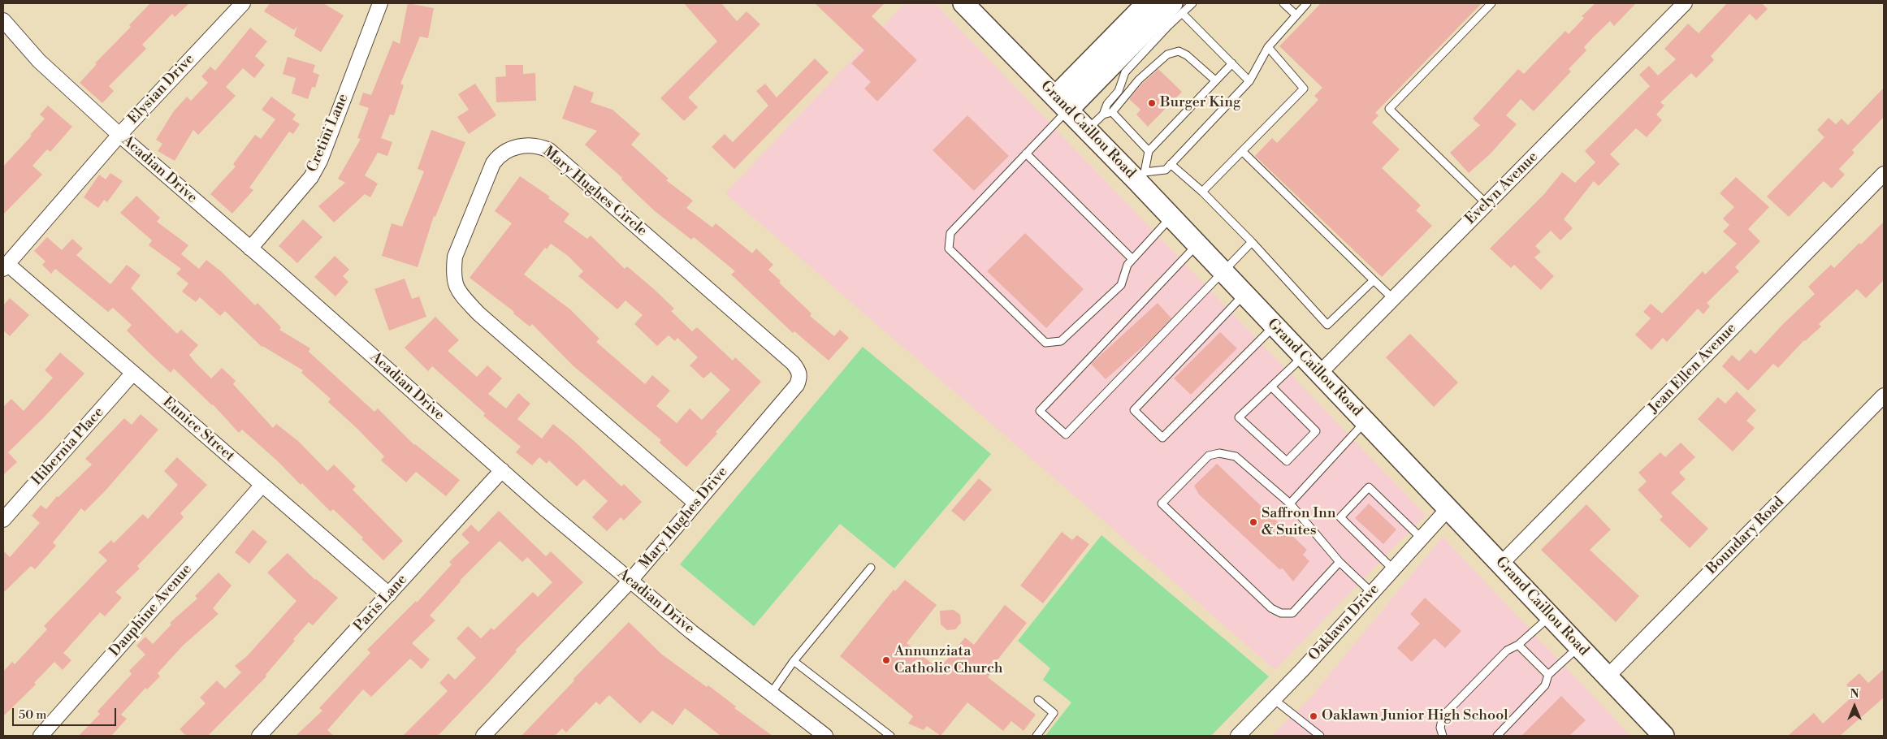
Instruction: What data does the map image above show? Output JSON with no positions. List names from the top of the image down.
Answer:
{
  "streets": {
    "main road": ["Grand Caillou Road"],
    "street": [
      "Elysian Drive",
      "Cretini Lane",
      "Acadian Drive",
      "Evelyn Avenue",
      "Mary Hughes Circle",
      "Jean Ellen Avenue",
      "Eunice Street",
      "Hibernia Place",
      "Mary Hughes Drive",
      "Boundary Road",
      "Paris Lane",
      "Dauphine Avenue",
      "Oaklawn Drive"
    ]
  },
  "crossings": [
    ["Elysian Drive", "Acadian Drive"],
    ["Elysian Drive", "Eunice Street"],
    ["Grand Caillou Road", "Evelyn Avenue"],
    ["Grand Caillou Road", "Jean Ellen Avenue"],
    ["Grand Caillou Road", "Boundary Road"],
    ["Grand Caillou Road", "Oaklawn Drive"],
    ["Cretini Lane", "Acadian Drive"],
    ["Acadian Drive", "Mary Hughes Drive"],
    ["Acadian Drive", "Paris Lane"],
    ["Mary Hughes Circle", "Mary Hughes Drive"],
    ["Eunice Street", "Hibernia Place"],
    ["Eunice Street", "Paris Lane"],
    ["Eunice Street", "Dauphine Avenue"]
  ],
  "places": [
    "Burger King",
    "Saffron Inn & Suites",
    "Annunziata Catholic Church",
    "Oaklawn Junior High School"
  ],
  "scale_bar": "50 m",
  "north": "top"
}
